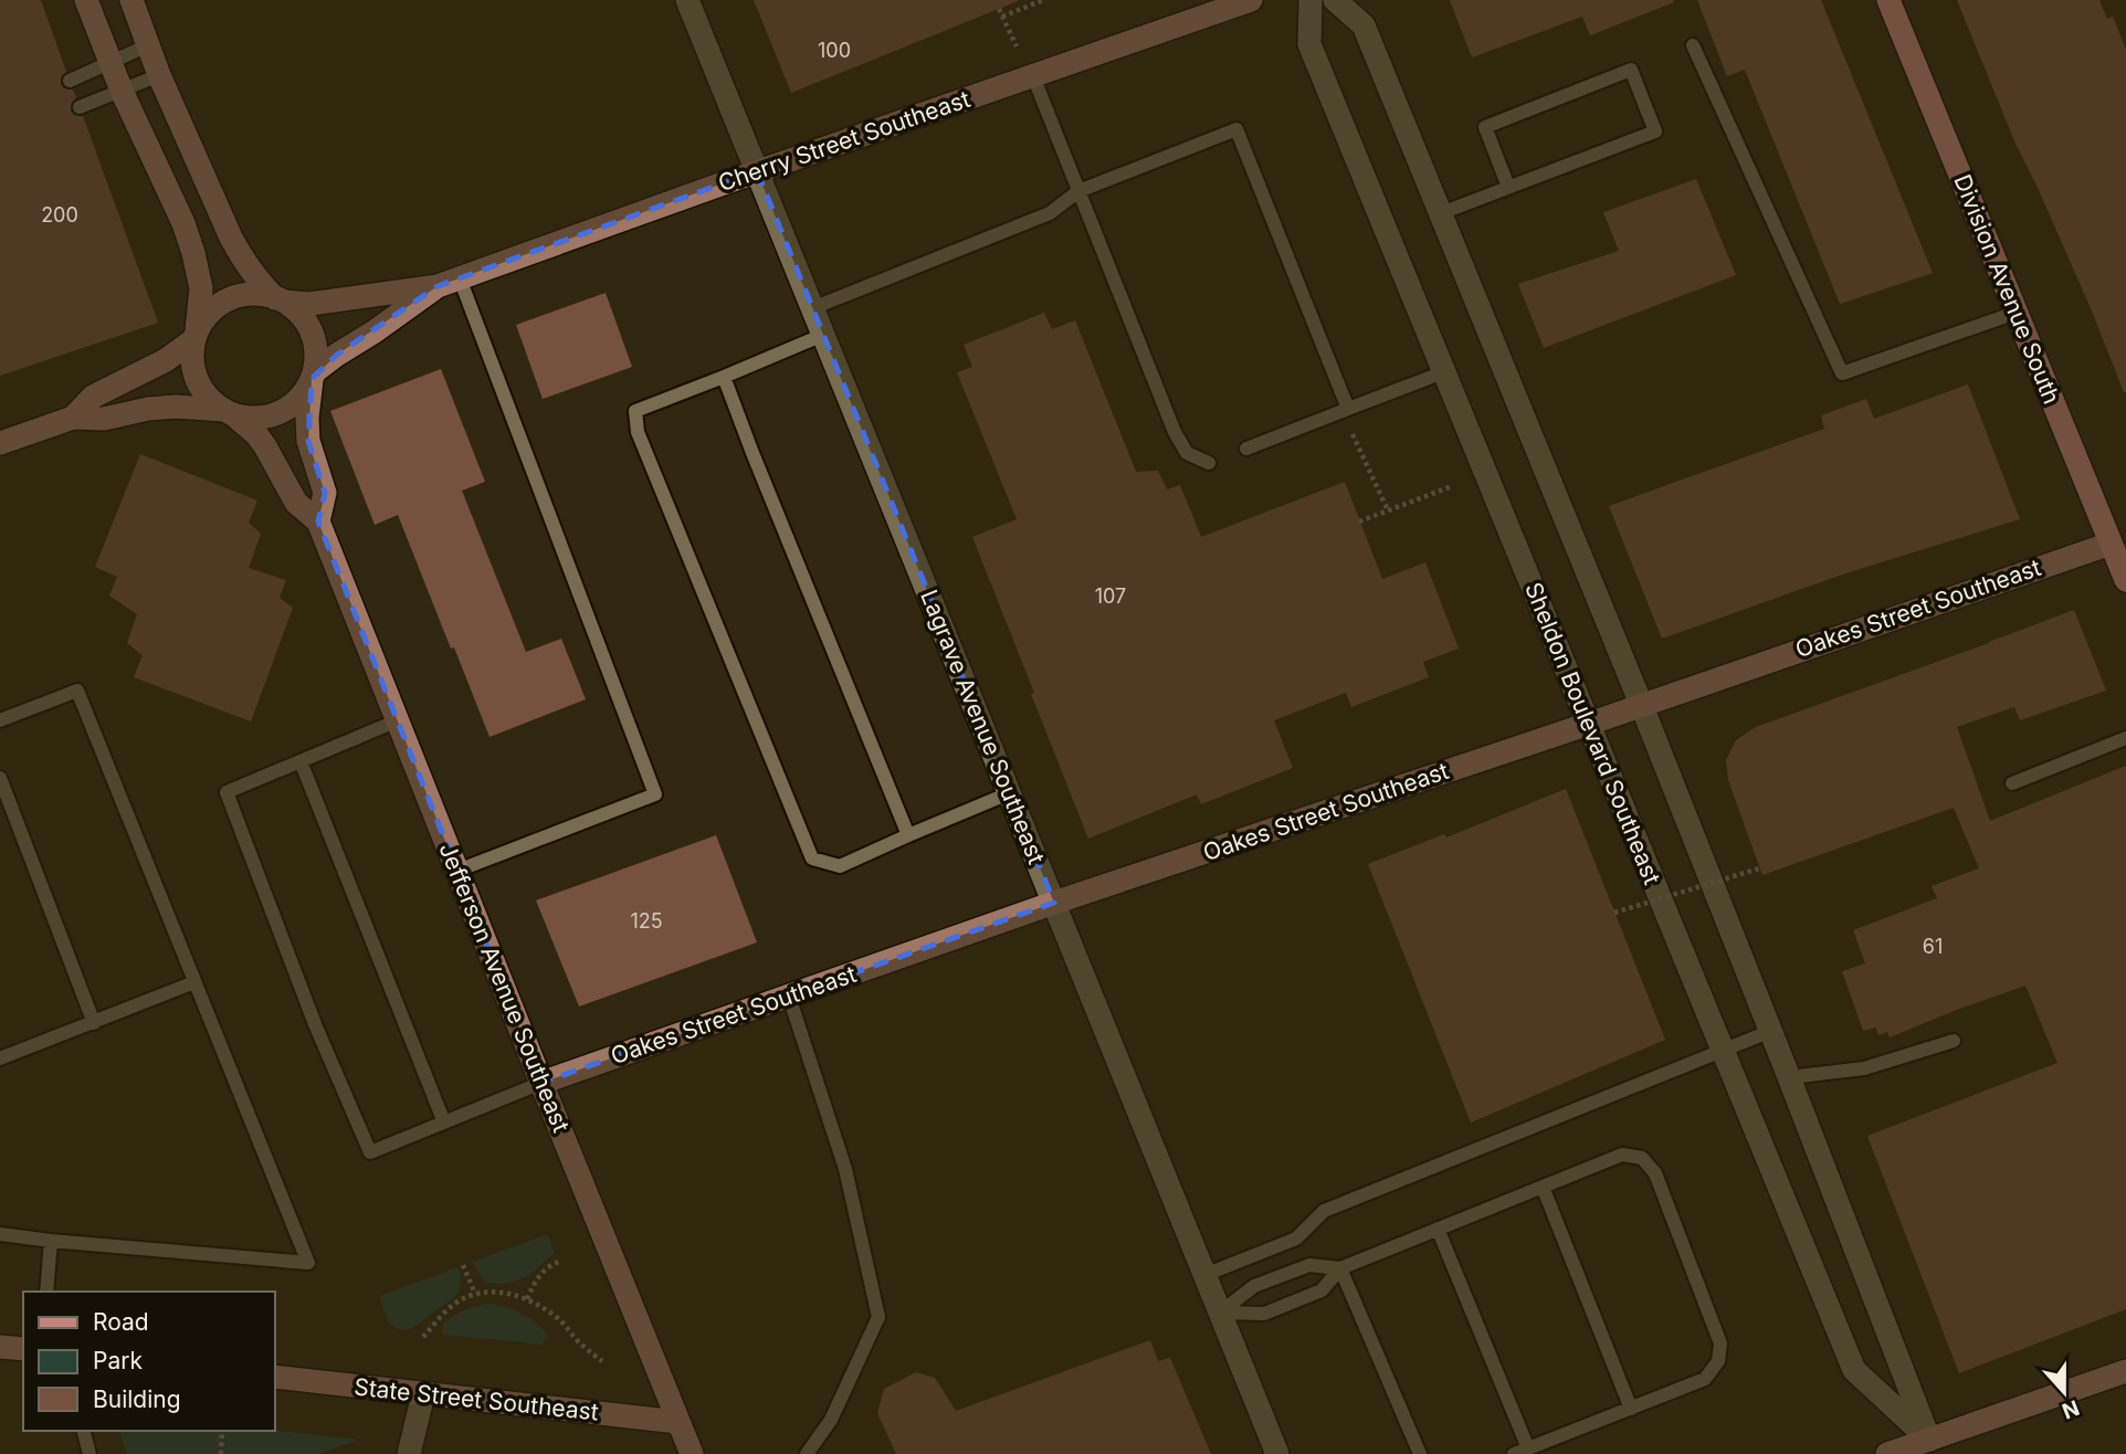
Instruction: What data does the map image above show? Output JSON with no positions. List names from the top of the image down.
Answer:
{
  "streets": {
    "main road": ["Division Avenue South"],
    "street": [
      "Cherry Street Southeast",
      "Oakes Street Southeast",
      "Lagrave Avenue Southeast",
      "Sheldon Boulevard Southeast",
      "Jefferson Avenue Southeast",
      "State Street Southeast"
    ]
  },
  "crossings": [
    ["Cherry Street Southeast", "Lagrave Avenue Southeast"],
    ["Cherry Street Southeast", "Jefferson Avenue Southeast"],
    ["Division Avenue South", "Oakes Street Southeast"],
    ["Oakes Street Southeast", "Lagrave Avenue Southeast"],
    ["Oakes Street Southeast", "Sheldon Boulevard Southeast"],
    ["Oakes Street Southeast", "Jefferson Avenue Southeast"],
    ["Jefferson Avenue Southeast", "State Street Southeast"]
  ],
  "house_numbers": [
    "100",
    "200",
    "107",
    "125",
    "61"
  ],
  "legend": ["Road", "Park", "Building"],
  "north": "bottom"
}
